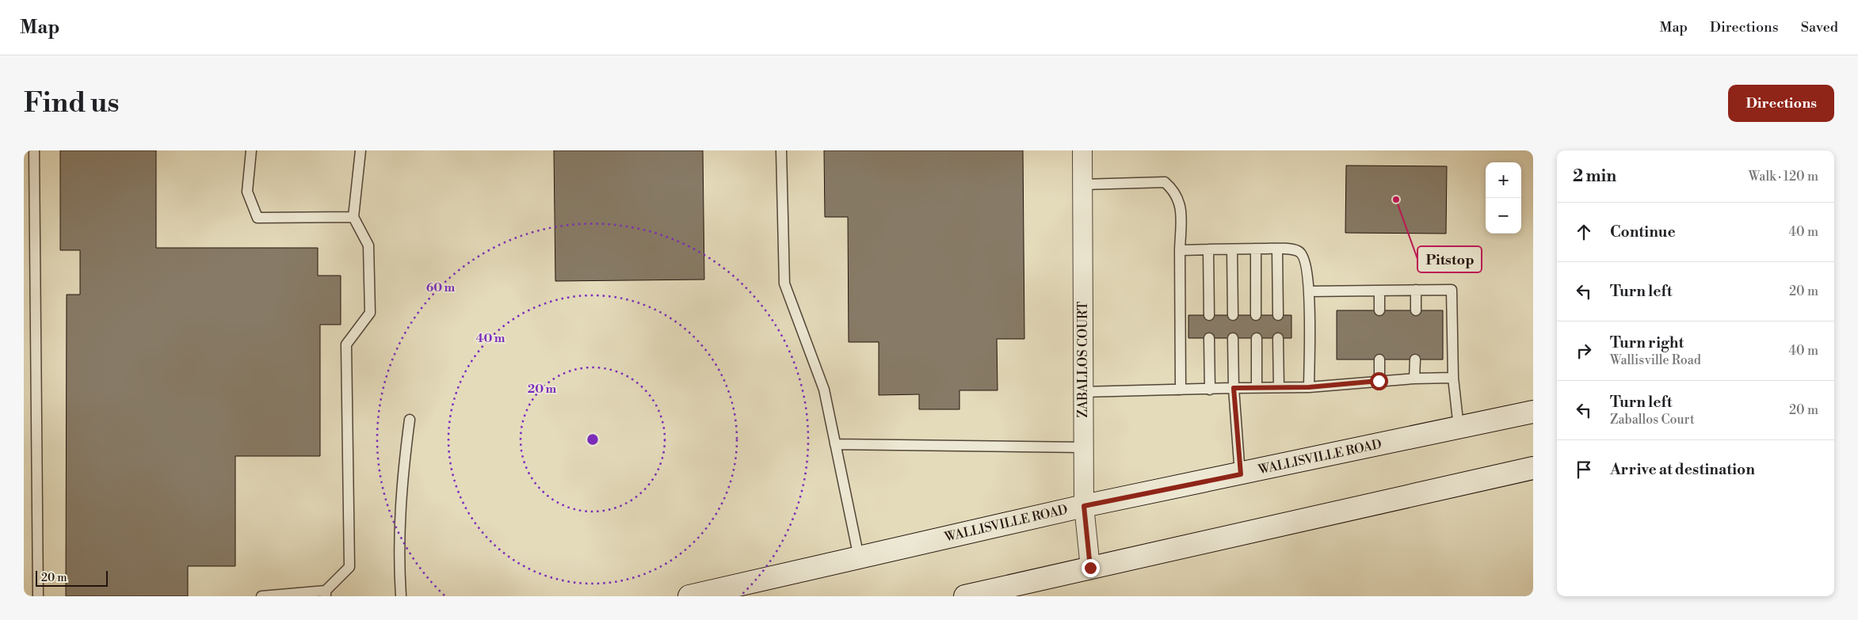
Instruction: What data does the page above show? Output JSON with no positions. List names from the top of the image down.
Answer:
{
  "streets": {
    "main road": ["WALLISVILLE ROAD"],
    "street": ["ZABALLOS COURT"]
  },
  "crossings": [
    ["ZABALLOS COURT", "WALLISVILLE ROAD"]
  ],
  "places": ["Pitstop"],
  "scale_bar": "20 m",
  "page": {
    "header": "Map",
    "nav": ["Map", "Directions", "Saved"],
    "buttons": "Directions",
    "title": "Find us",
    "heading": ["2 min", "Walk · 120 m"],
    "map_buttons": ["+", "−"],
    "list": [
      ["Continue", "40 m"],
      ["Turn left", "20 m"],
      ["Turn right", "Wallisville Road", "40 m"],
      ["Turn left", "Zaballos Court", "20 m"],
      "Arrive at destination"
    ],
    "scale": "20 m"
  },
  "rings": ["60 m", "40 m", "20 m"]
}
